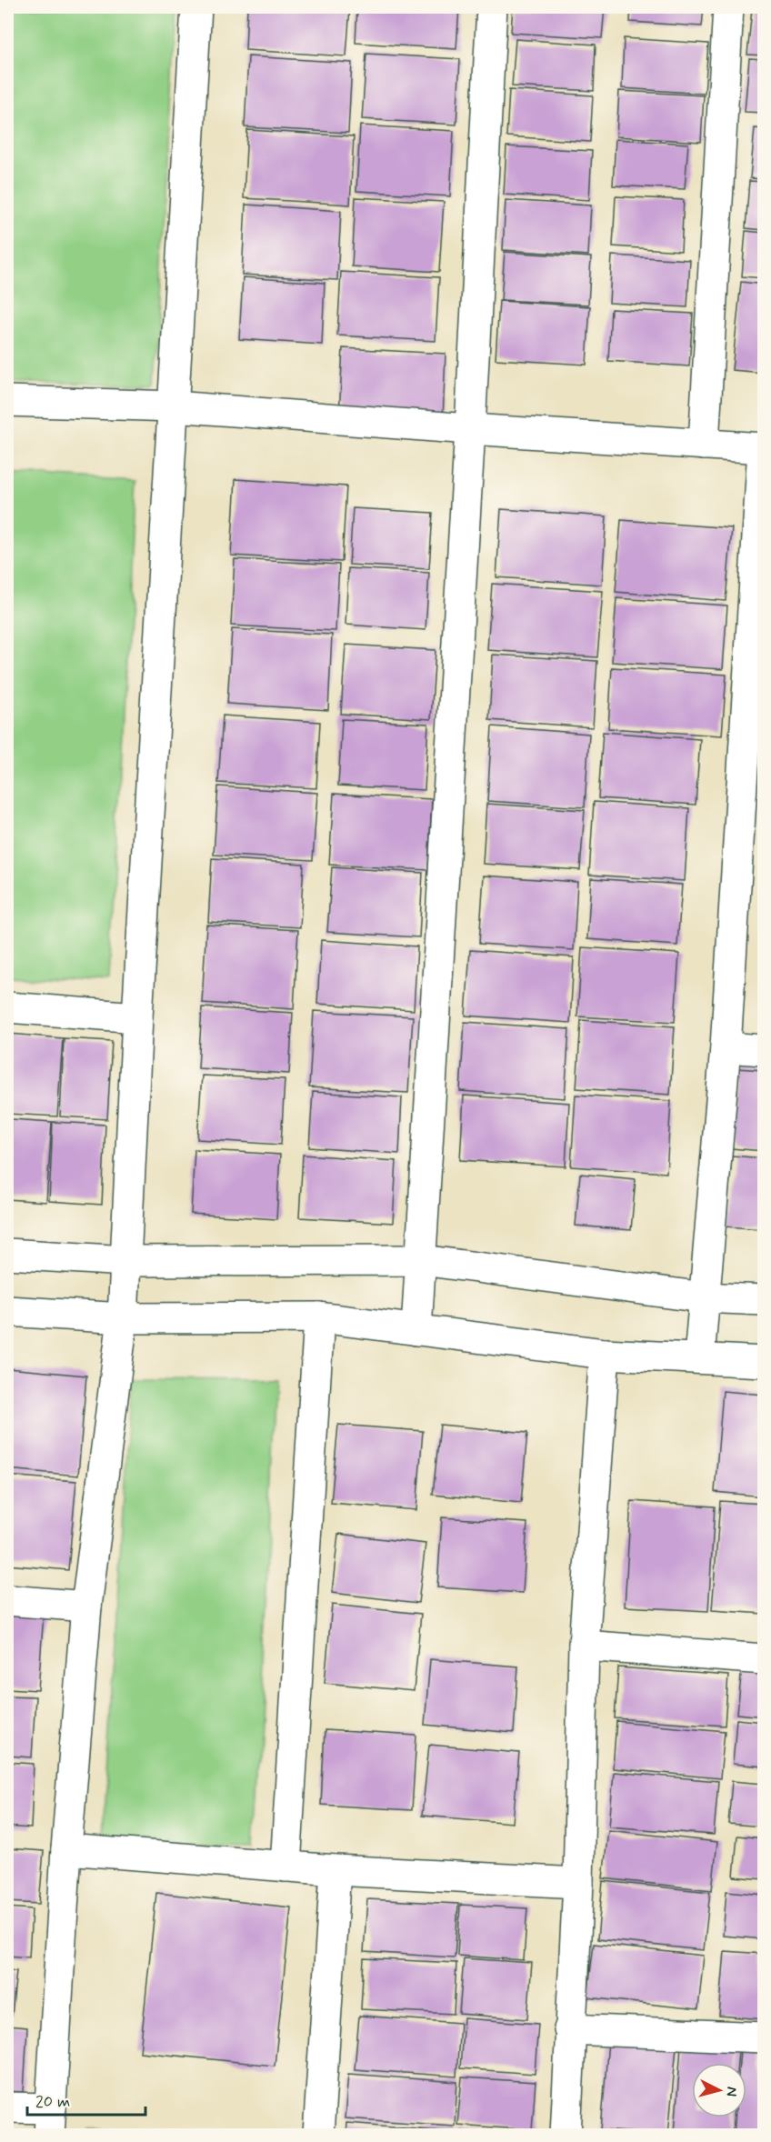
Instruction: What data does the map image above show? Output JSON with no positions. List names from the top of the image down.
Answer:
{
  "scale_bar": "20 m",
  "north": "right"
}
